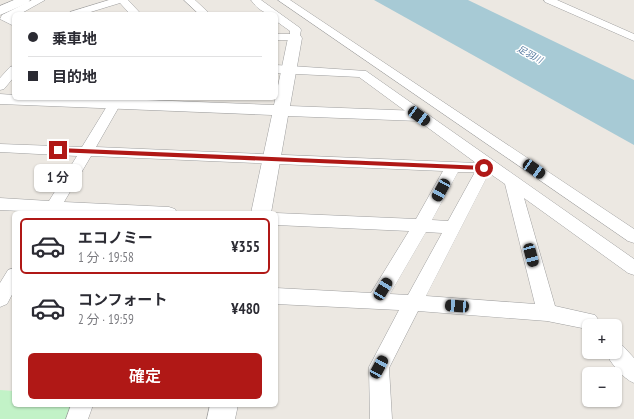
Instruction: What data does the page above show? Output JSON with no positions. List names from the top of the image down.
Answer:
{
  "water": ["足羽川"],
  "page": {
    "banner": ["乗車地", "目的地"],
    "bubble": "1 分",
    "list": [
      {
        "name": "エコノミー",
        "note": "1 分 · 19:58",
        "value": "¥355"
      },
      {
        "name": "コンフォート",
        "note": "2 分 · 19:59",
        "value": "¥480"
      }
    ],
    "map_buttons": ["+", "−"],
    "buttons": "確定"
  }
}
